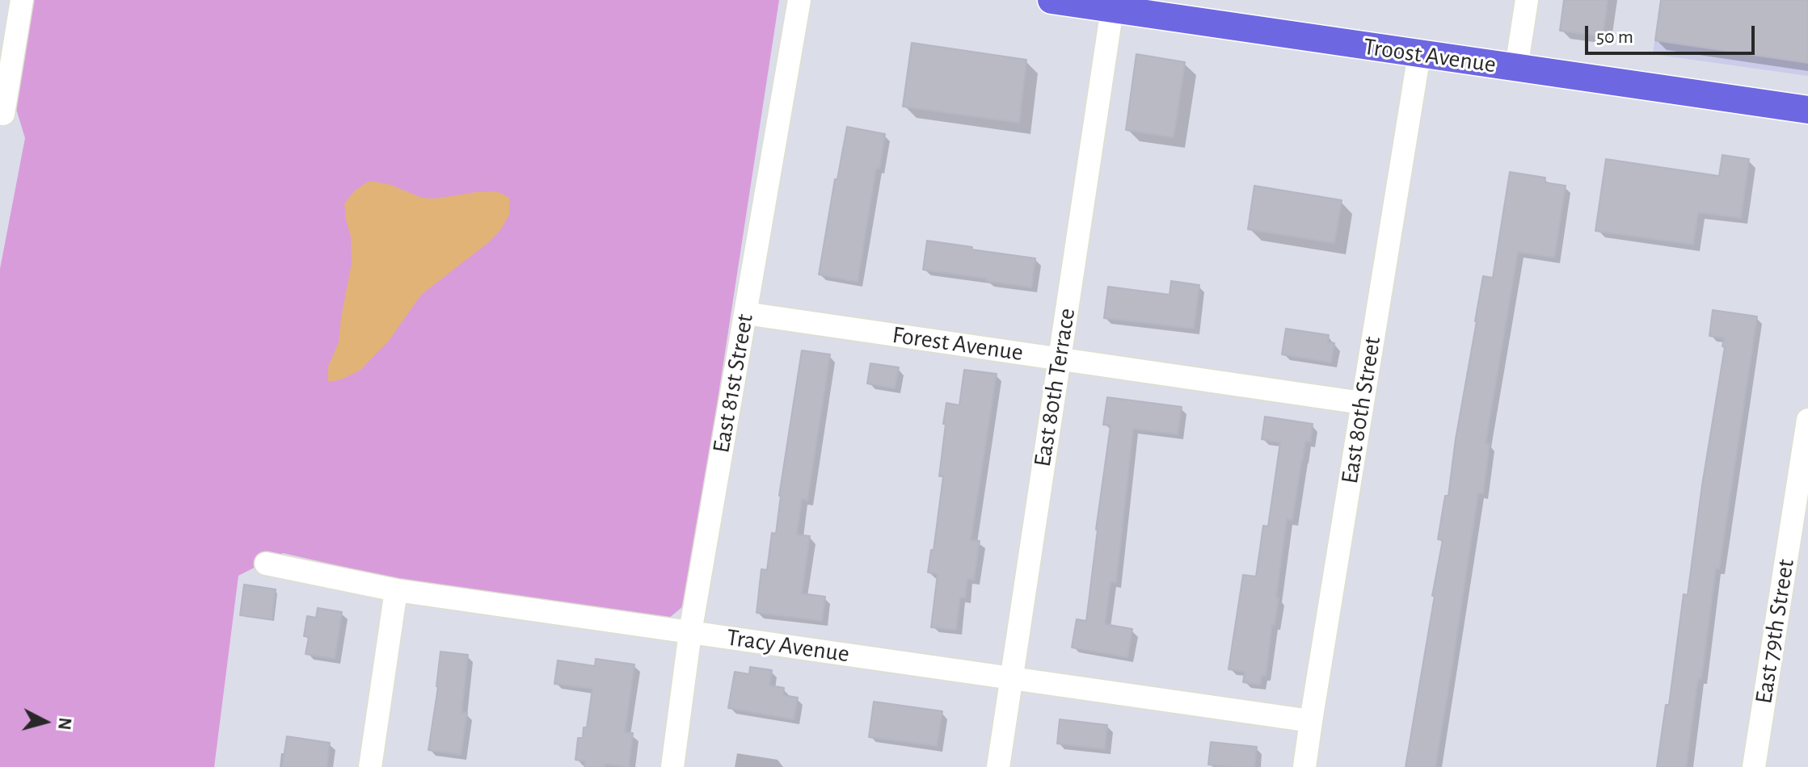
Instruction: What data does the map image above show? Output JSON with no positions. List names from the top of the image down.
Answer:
{
  "streets": {
    "main road": ["Troost Avenue"],
    "street": [
      "Forest Avenue",
      "East 81st Street",
      "East 80th Terrace",
      "East 80th Street",
      "East 79th Street",
      "Tracy Avenue"
    ]
  },
  "crossings": [
    ["Troost Avenue", "East 80th Terrace"],
    ["Troost Avenue", "East 80th Street"],
    ["Forest Avenue", "East 81st Street"],
    ["Forest Avenue", "East 80th Terrace"],
    ["Forest Avenue", "East 80th Street"],
    ["East 81st Street", "Tracy Avenue"],
    ["East 80th Terrace", "Tracy Avenue"],
    ["East 80th Street", "Tracy Avenue"]
  ],
  "scale_bar": "50 m",
  "north": "right"
}
